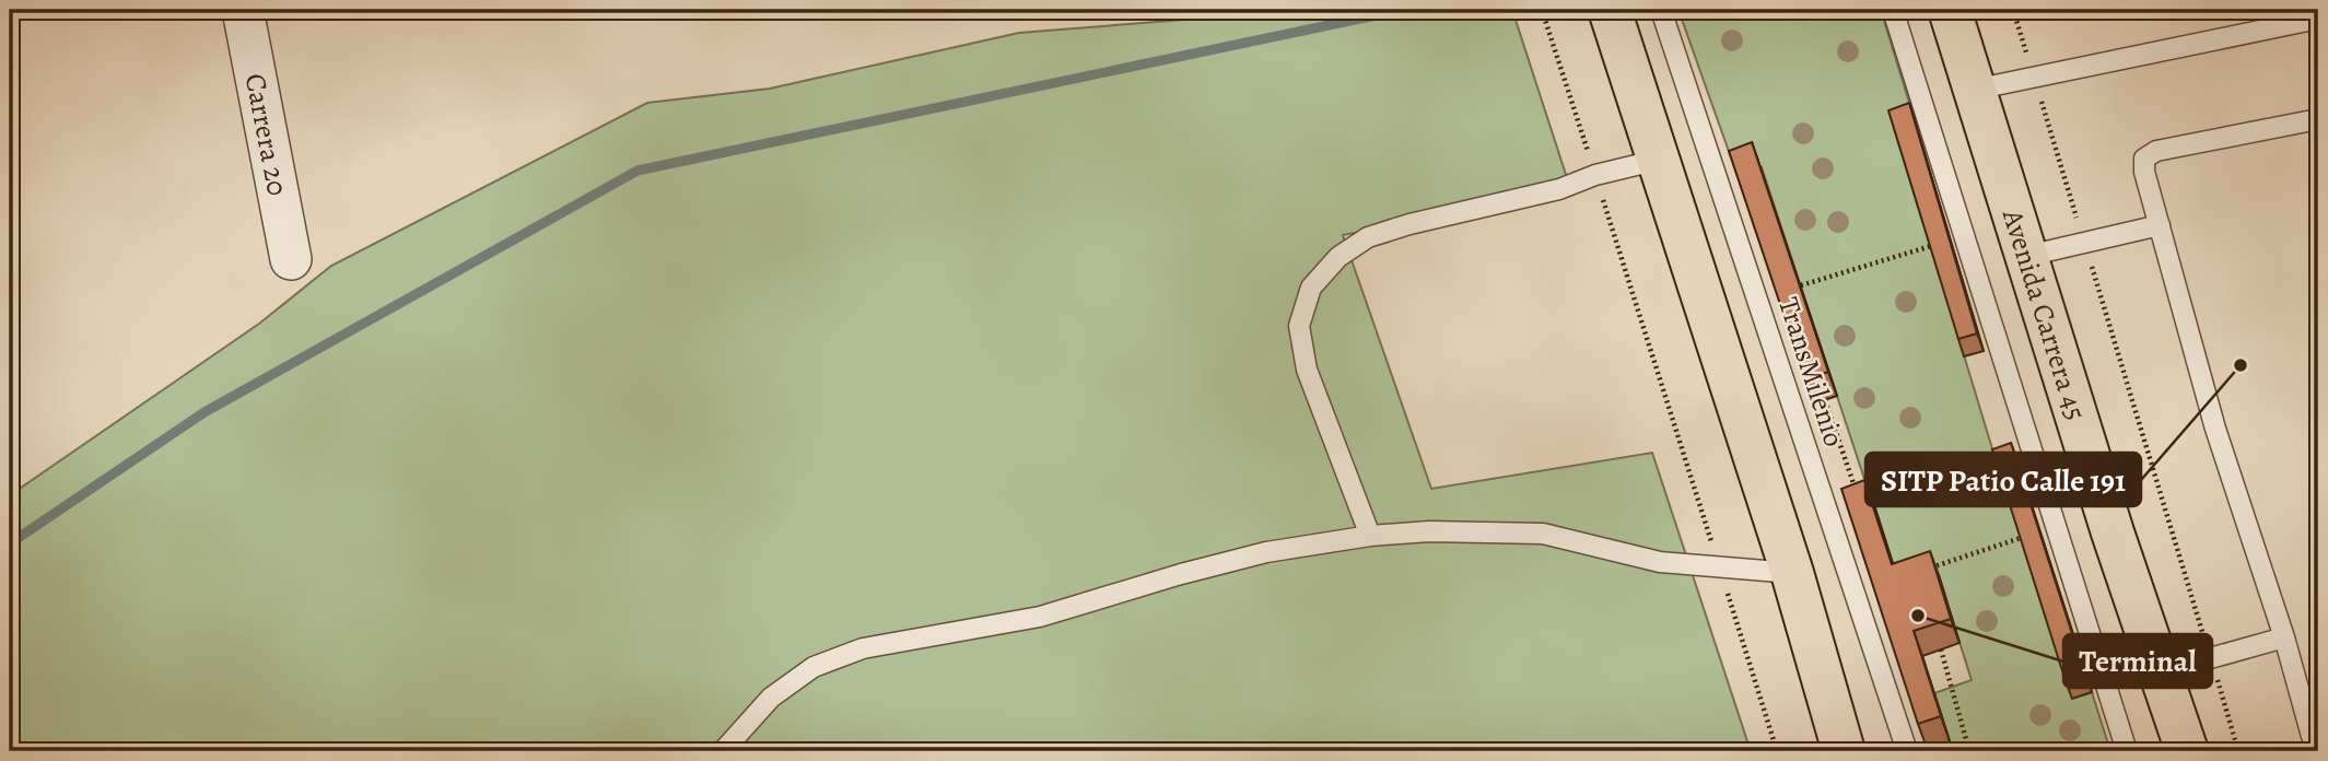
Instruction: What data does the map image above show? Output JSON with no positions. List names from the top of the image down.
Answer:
{
  "streets": {
    "highway": ["Avenida Carrera 45"],
    "street": ["Carrera 20"],
    "lane": ["TransMilenio"]
  },
  "places": ["SITP Patio Calle 191", "Terminal"]
}
